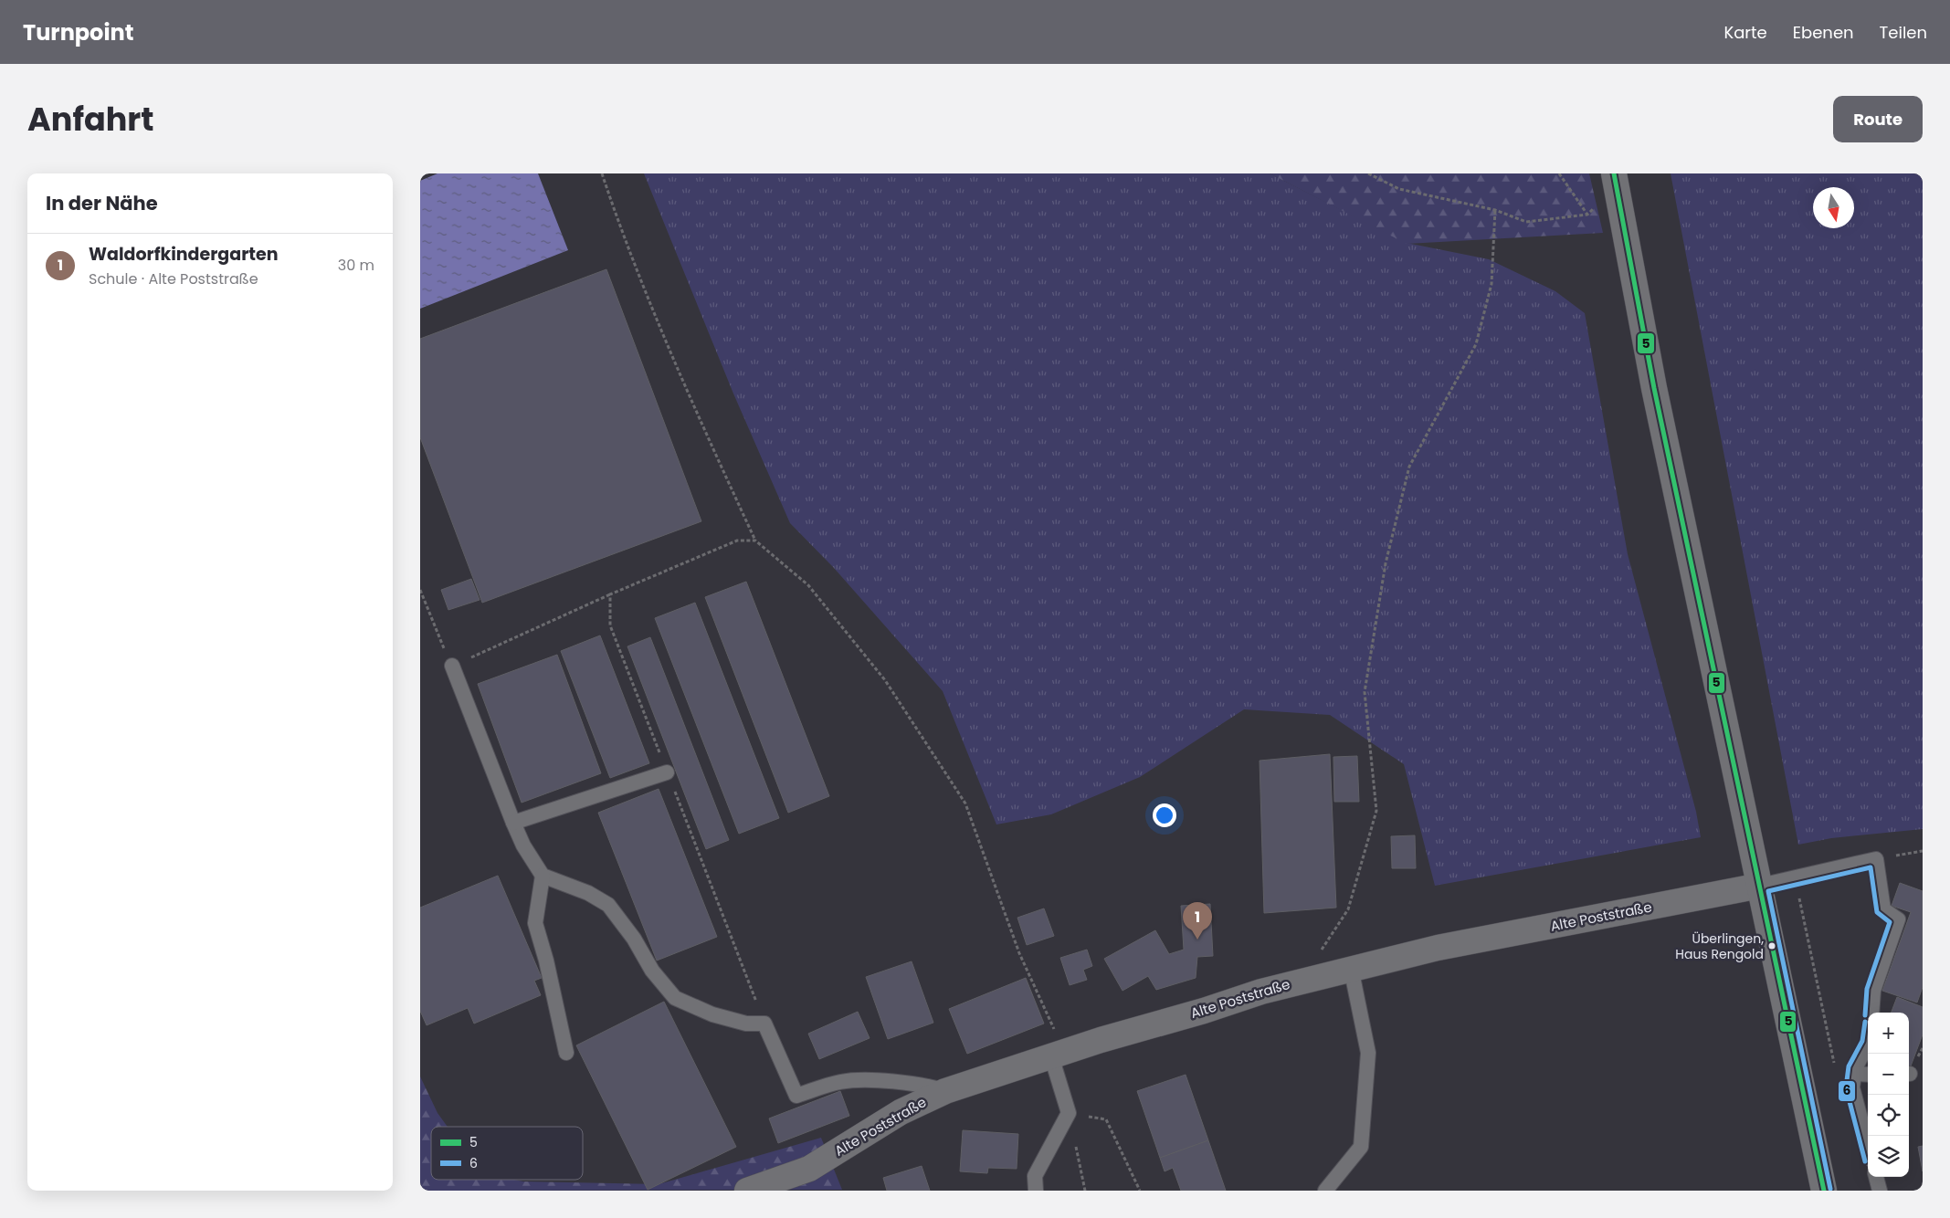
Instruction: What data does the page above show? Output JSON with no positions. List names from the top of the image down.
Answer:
{
  "streets": {
    "street": ["Alte Poststraße"]
  },
  "places": ["Überlingen, Haus Rengold"],
  "lines": ["transit line 5", "transit line 6"],
  "legend": ["5", "6"],
  "north": "bottom",
  "page": {
    "header": "Turnpoint",
    "nav": ["Karte", "Ebenen", "Teilen"],
    "title": "Anfahrt",
    "buttons": "Route",
    "heading": "In der Nähe",
    "list": [
      {
        "mark": "1",
        "name": "Waldorfkindergarten",
        "note": "Schule · Alte Poststraße",
        "value": "30 m"
      }
    ],
    "pins": "1",
    "map_buttons": ["+", "−"]
  }
}
